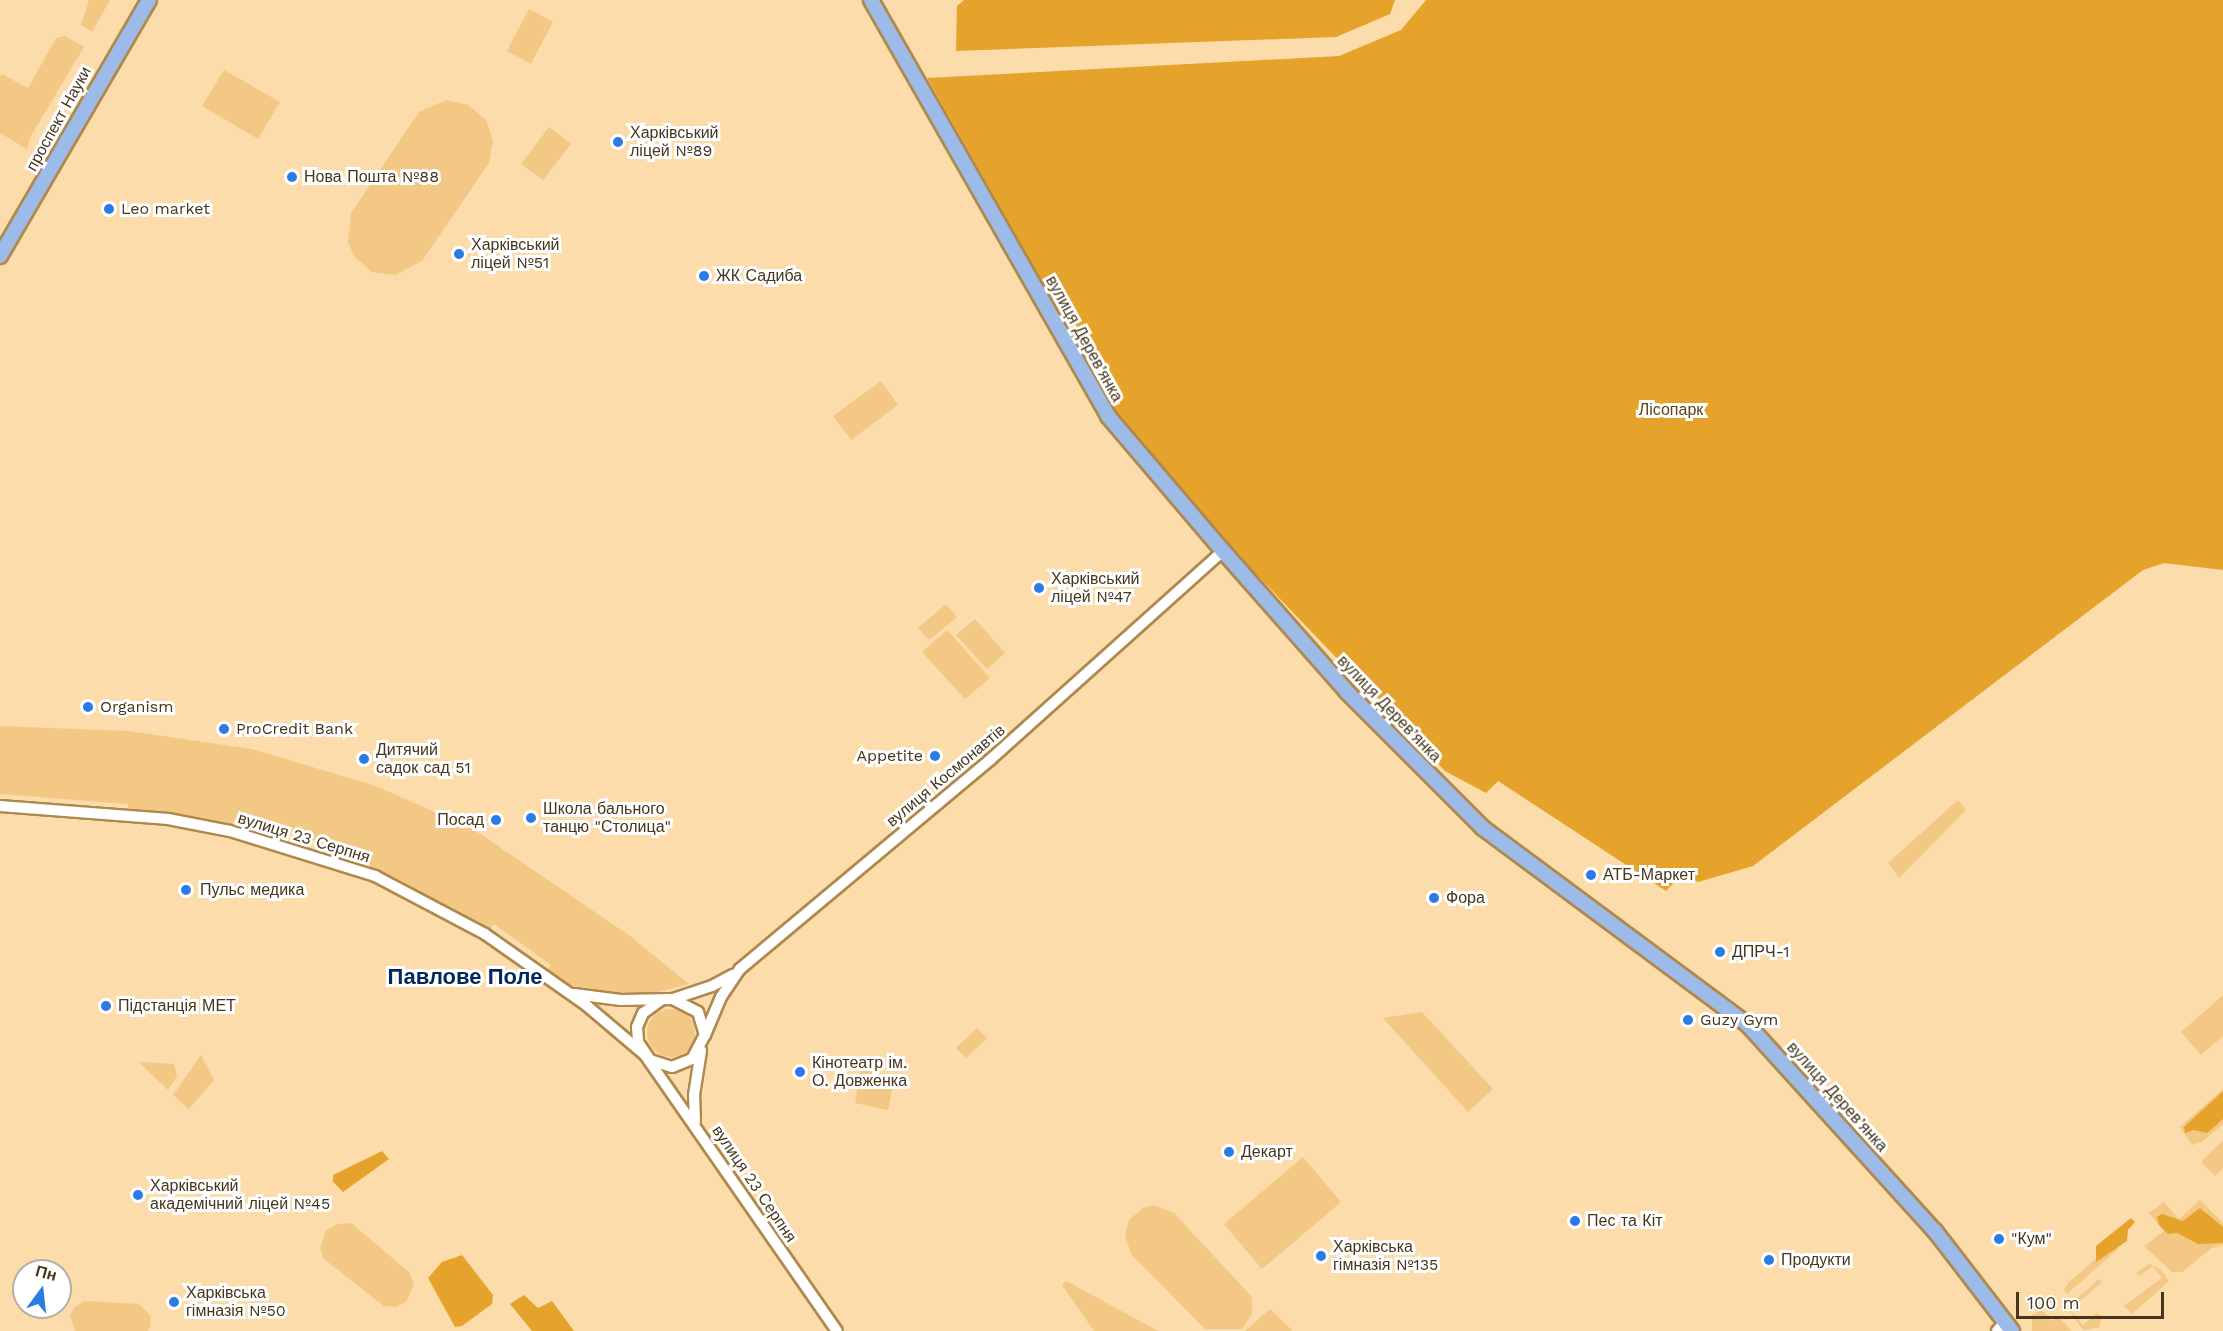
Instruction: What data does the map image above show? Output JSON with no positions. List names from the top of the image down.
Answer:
{
  "streets": {
    "main road": ["проспект Науки", "вулиця Дерев’янка"],
    "street": ["вулиця Космонавтів", "вулиця 23 Серпня"]
  },
  "crossings": [
    ["вулиця Дерев’янка", "вулиця Космонавтів"],
    ["вулиця Космонавтів", "вулиця 23 Серпня"]
  ],
  "districts": ["Павлове Поле"],
  "parks": ["Лісопарк"],
  "places": [
    "Харківський ліцей №89",
    "Нова Пошта №88",
    "Leo market",
    "Харківський ліцей №51",
    "ЖК Садиба",
    "Харківський ліцей №47",
    "Organism",
    "ProCredit Bank",
    "Appetite",
    "Дитячий садок сад 51",
    "Школа бального танцю \"Столица\"",
    "Посад",
    "АТБ-Маркет",
    "Пульс медика",
    "Фора",
    "ДПРЧ-1",
    "Підстанція МЕТ",
    "Guzy Gym",
    "Кінотеатр ім. О. Довженка",
    "Декарт",
    "Харківський академічний ліцей №45",
    "Пес та Кіт",
    "\"Кум\"",
    "Харківська гімназія №135",
    "Продукти",
    "Харківська гімназія №50"
  ],
  "scale_bar": "100 m",
  "north": "top"
}
